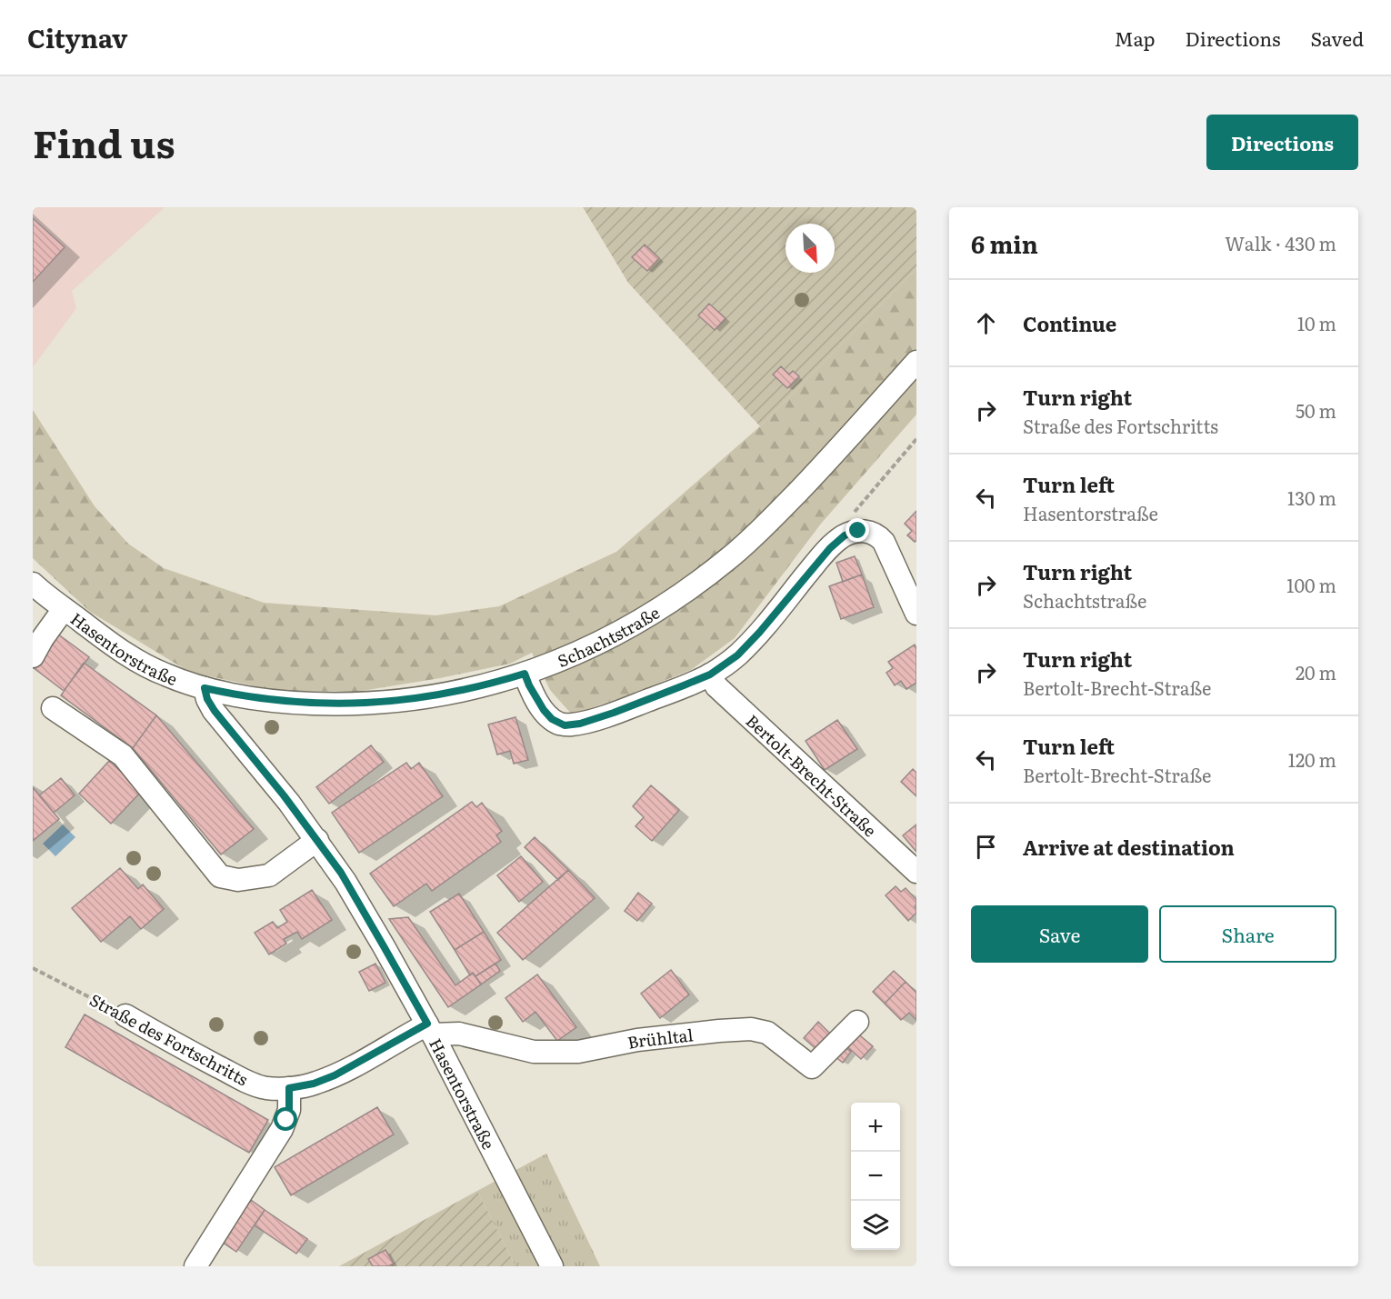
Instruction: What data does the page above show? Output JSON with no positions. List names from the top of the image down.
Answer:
{
  "streets": {
    "street": [
      "Schachtstraße",
      "Hasentorstraße",
      "Bertolt-Brecht-Straße",
      "Brühltal",
      "Straße des Fortschritts"
    ]
  },
  "crossings": [
    ["Schachtstraße", "Hasentorstraße"],
    ["Hasentorstraße", "Brühltal"],
    ["Hasentorstraße", "Straße des Fortschritts"],
    ["Brühltal", "Straße des Fortschritts"]
  ],
  "north": "bottom right",
  "page": {
    "header": "Citynav",
    "nav": ["Map", "Directions", "Saved"],
    "title": "Find us",
    "buttons": [
      "Directions",
      ["Save", "Share"]
    ],
    "heading": ["6 min", "Walk · 430 m"],
    "list": [
      ["Continue", "10 m"],
      ["Turn right", "Straße des Fortschritts", "50 m"],
      ["Turn left", "Hasentorstraße", "130 m"],
      ["Turn right", "Schachtstraße", "100 m"],
      ["Turn right", "Bertolt-Brecht-Straße", "20 m"],
      ["Turn left", "Bertolt-Brecht-Straße", "120 m"],
      "Arrive at destination"
    ],
    "map_buttons": ["+", "−"]
  }
}
